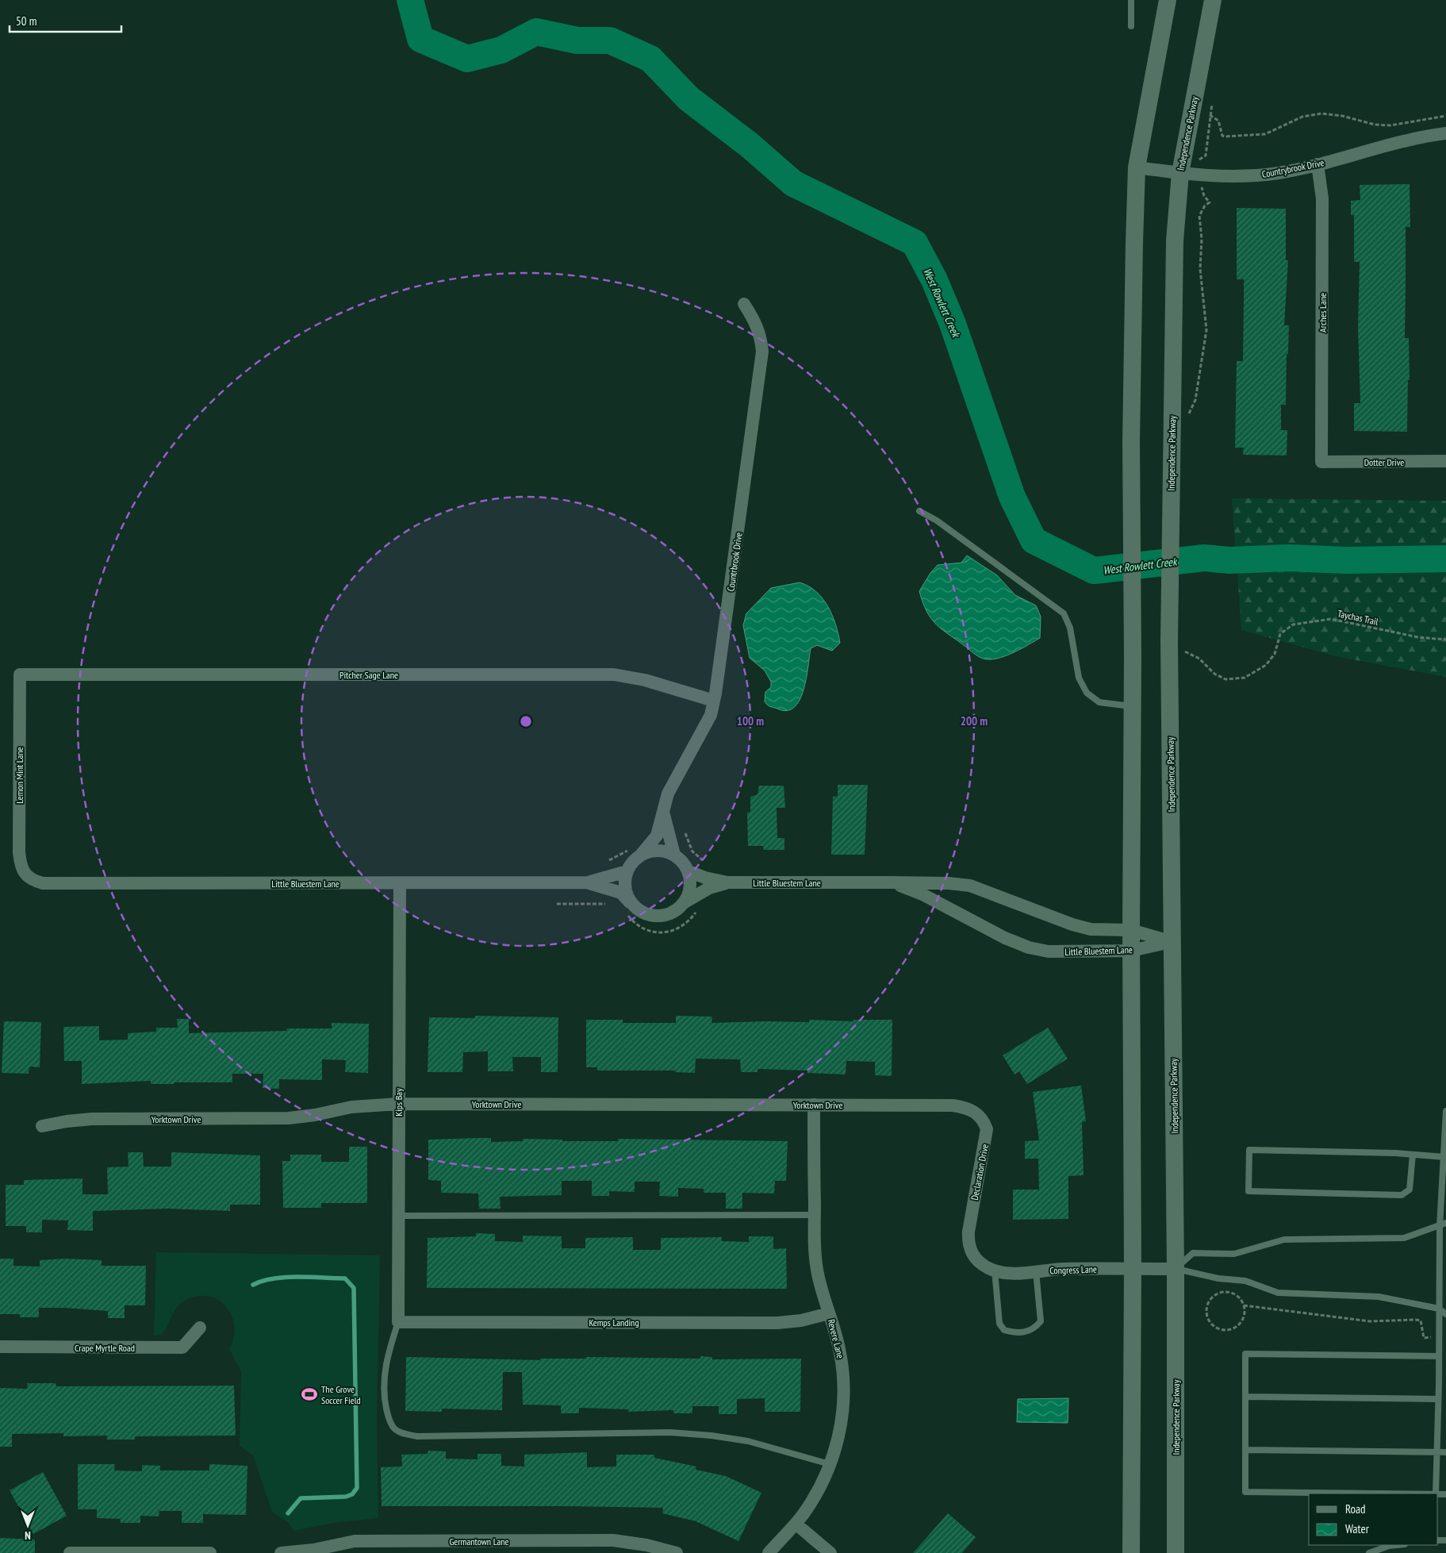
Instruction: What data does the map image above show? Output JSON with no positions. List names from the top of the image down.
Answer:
{
  "streets": {
    "main road": ["Independence Parkway"],
    "street": [
      "Countrybrook Drive",
      "Arches Lane",
      "Dotter Drive",
      "Countrbrook Drive",
      "Pitcher Sage Lane",
      "Lemon Mint Lane",
      "Little Bluestem Lane",
      "Kips Bay",
      "Yorktown Drive",
      "Declaration Drive",
      "Congress Lane",
      "Kemps Landing",
      "Revere Lane",
      "Crape Myrtle Road",
      "Germantown Lane"
    ],
    "path": ["Taychas Trail"]
  },
  "crossings": [
    ["Independence Parkway", "Countrybrook Drive"],
    ["Independence Parkway", "Little Bluestem Lane"],
    ["Independence Parkway", "Congress Lane"],
    ["Countrybrook Drive", "Arches Lane"],
    ["Arches Lane", "Dotter Drive"],
    ["Countrbrook Drive", "Pitcher Sage Lane"],
    ["Countrbrook Drive", "Little Bluestem Lane"],
    ["Pitcher Sage Lane", "Lemon Mint Lane"],
    ["Lemon Mint Lane", "Little Bluestem Lane"],
    ["Little Bluestem Lane", "Kips Bay"],
    ["Kips Bay", "Yorktown Drive"],
    ["Kips Bay", "Kemps Landing"],
    ["Yorktown Drive", "Declaration Drive"],
    ["Yorktown Drive", "Revere Lane"],
    ["Declaration Drive", "Congress Lane"],
    ["Kemps Landing", "Revere Lane"]
  ],
  "water": ["West Rowlett Creek"],
  "places": {
    "sports": ["The Grove Soccer Field"]
  },
  "legend": ["Road", "Water"],
  "scale_bar": "50 m",
  "north": "bottom",
  "rings": ["100 m", "200 m"]
}
